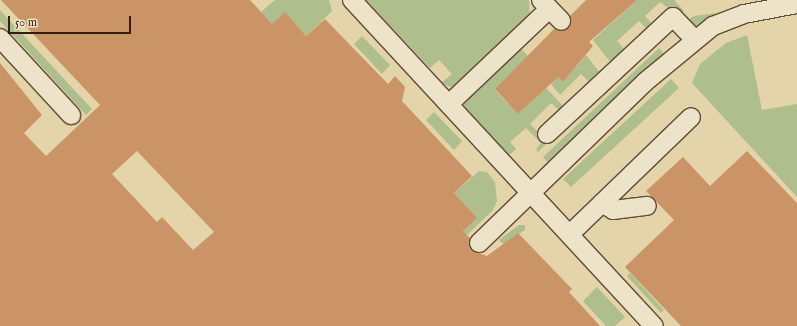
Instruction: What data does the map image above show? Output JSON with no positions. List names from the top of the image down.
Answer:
{
  "scale_bar": "50 m"
}
